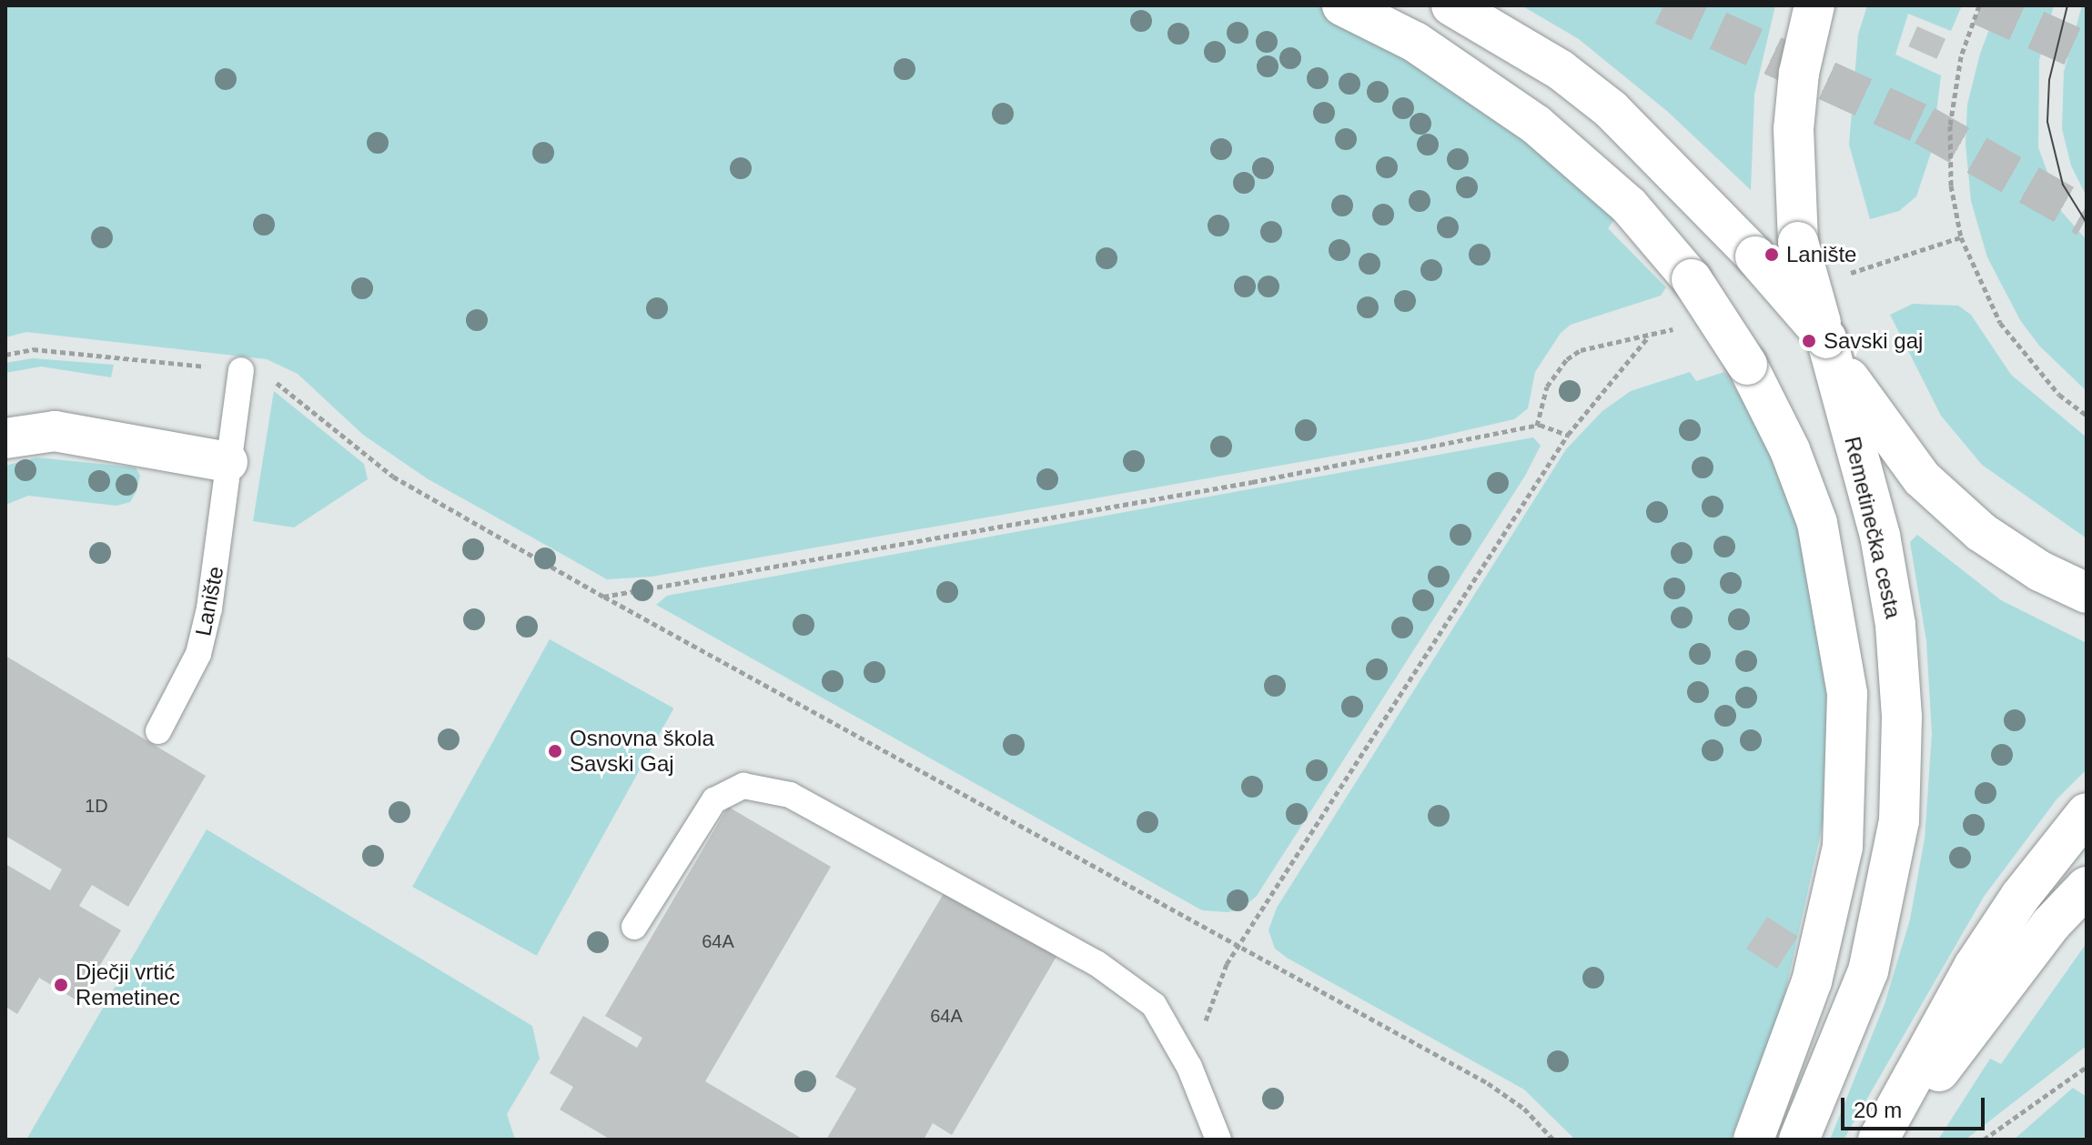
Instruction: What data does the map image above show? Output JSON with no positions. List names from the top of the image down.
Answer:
{
  "streets": {
    "main road": ["Remetinečka cesta"],
    "lane": ["Lanište"]
  },
  "places": [
    "Lanište",
    "Savski gaj",
    "Osnovna škola Savski Gaj",
    "Dječji vrtić Remetinec"
  ],
  "house_numbers": ["1D", "64A", "64A"],
  "scale_bar": "20 m"
}
